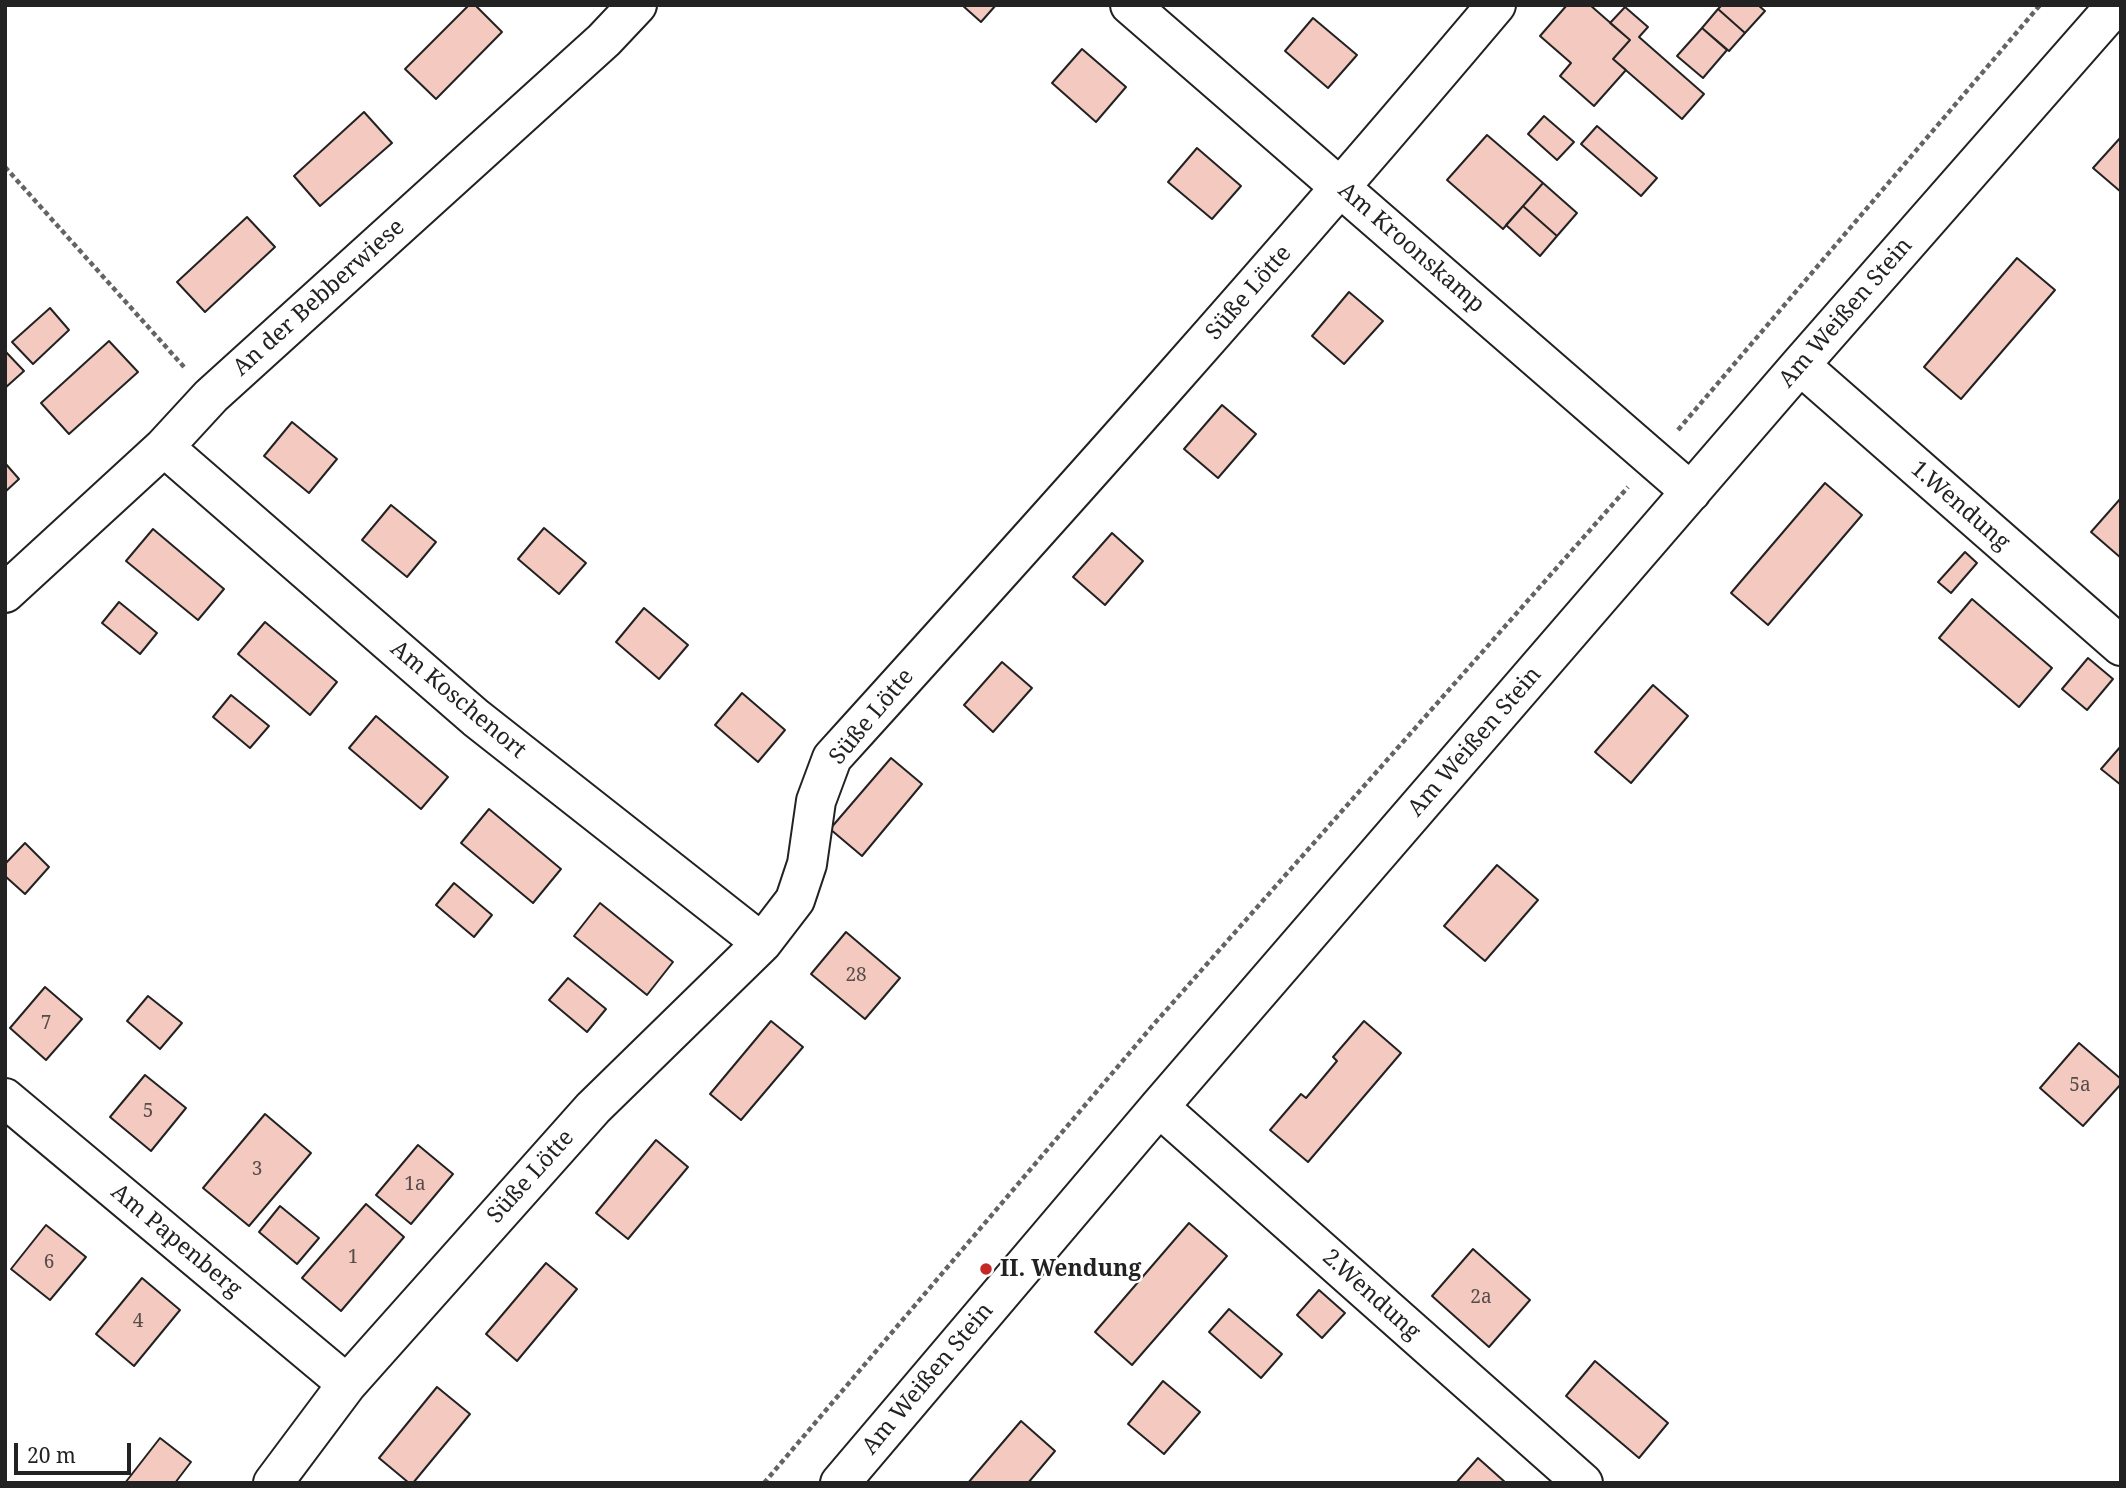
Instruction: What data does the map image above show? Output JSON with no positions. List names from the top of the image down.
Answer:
{
  "streets": {
    "street": [
      "Am Kroonskamp",
      "Süße Lötte",
      "An der Bebberwiese",
      "Am Weißen Stein",
      "1.Wendung",
      "Am Koschenort",
      "Am Papenberg",
      "2.Wendung"
    ]
  },
  "crossings": [
    ["Am Kroonskamp", "Süße Lötte"],
    ["Am Kroonskamp", "Am Weißen Stein"],
    ["Süße Lötte", "Am Koschenort"],
    ["Süße Lötte", "Am Papenberg"],
    ["An der Bebberwiese", "Am Koschenort"],
    ["Am Weißen Stein", "1.Wendung"],
    ["Am Weißen Stein", "2.Wendung"]
  ],
  "places": ["II. Wendung"],
  "house_numbers": [
    "28",
    "7",
    "5a",
    "5",
    "3",
    "1a",
    "1",
    "6",
    "2a",
    "4"
  ],
  "scale_bar": "20 m"
}
